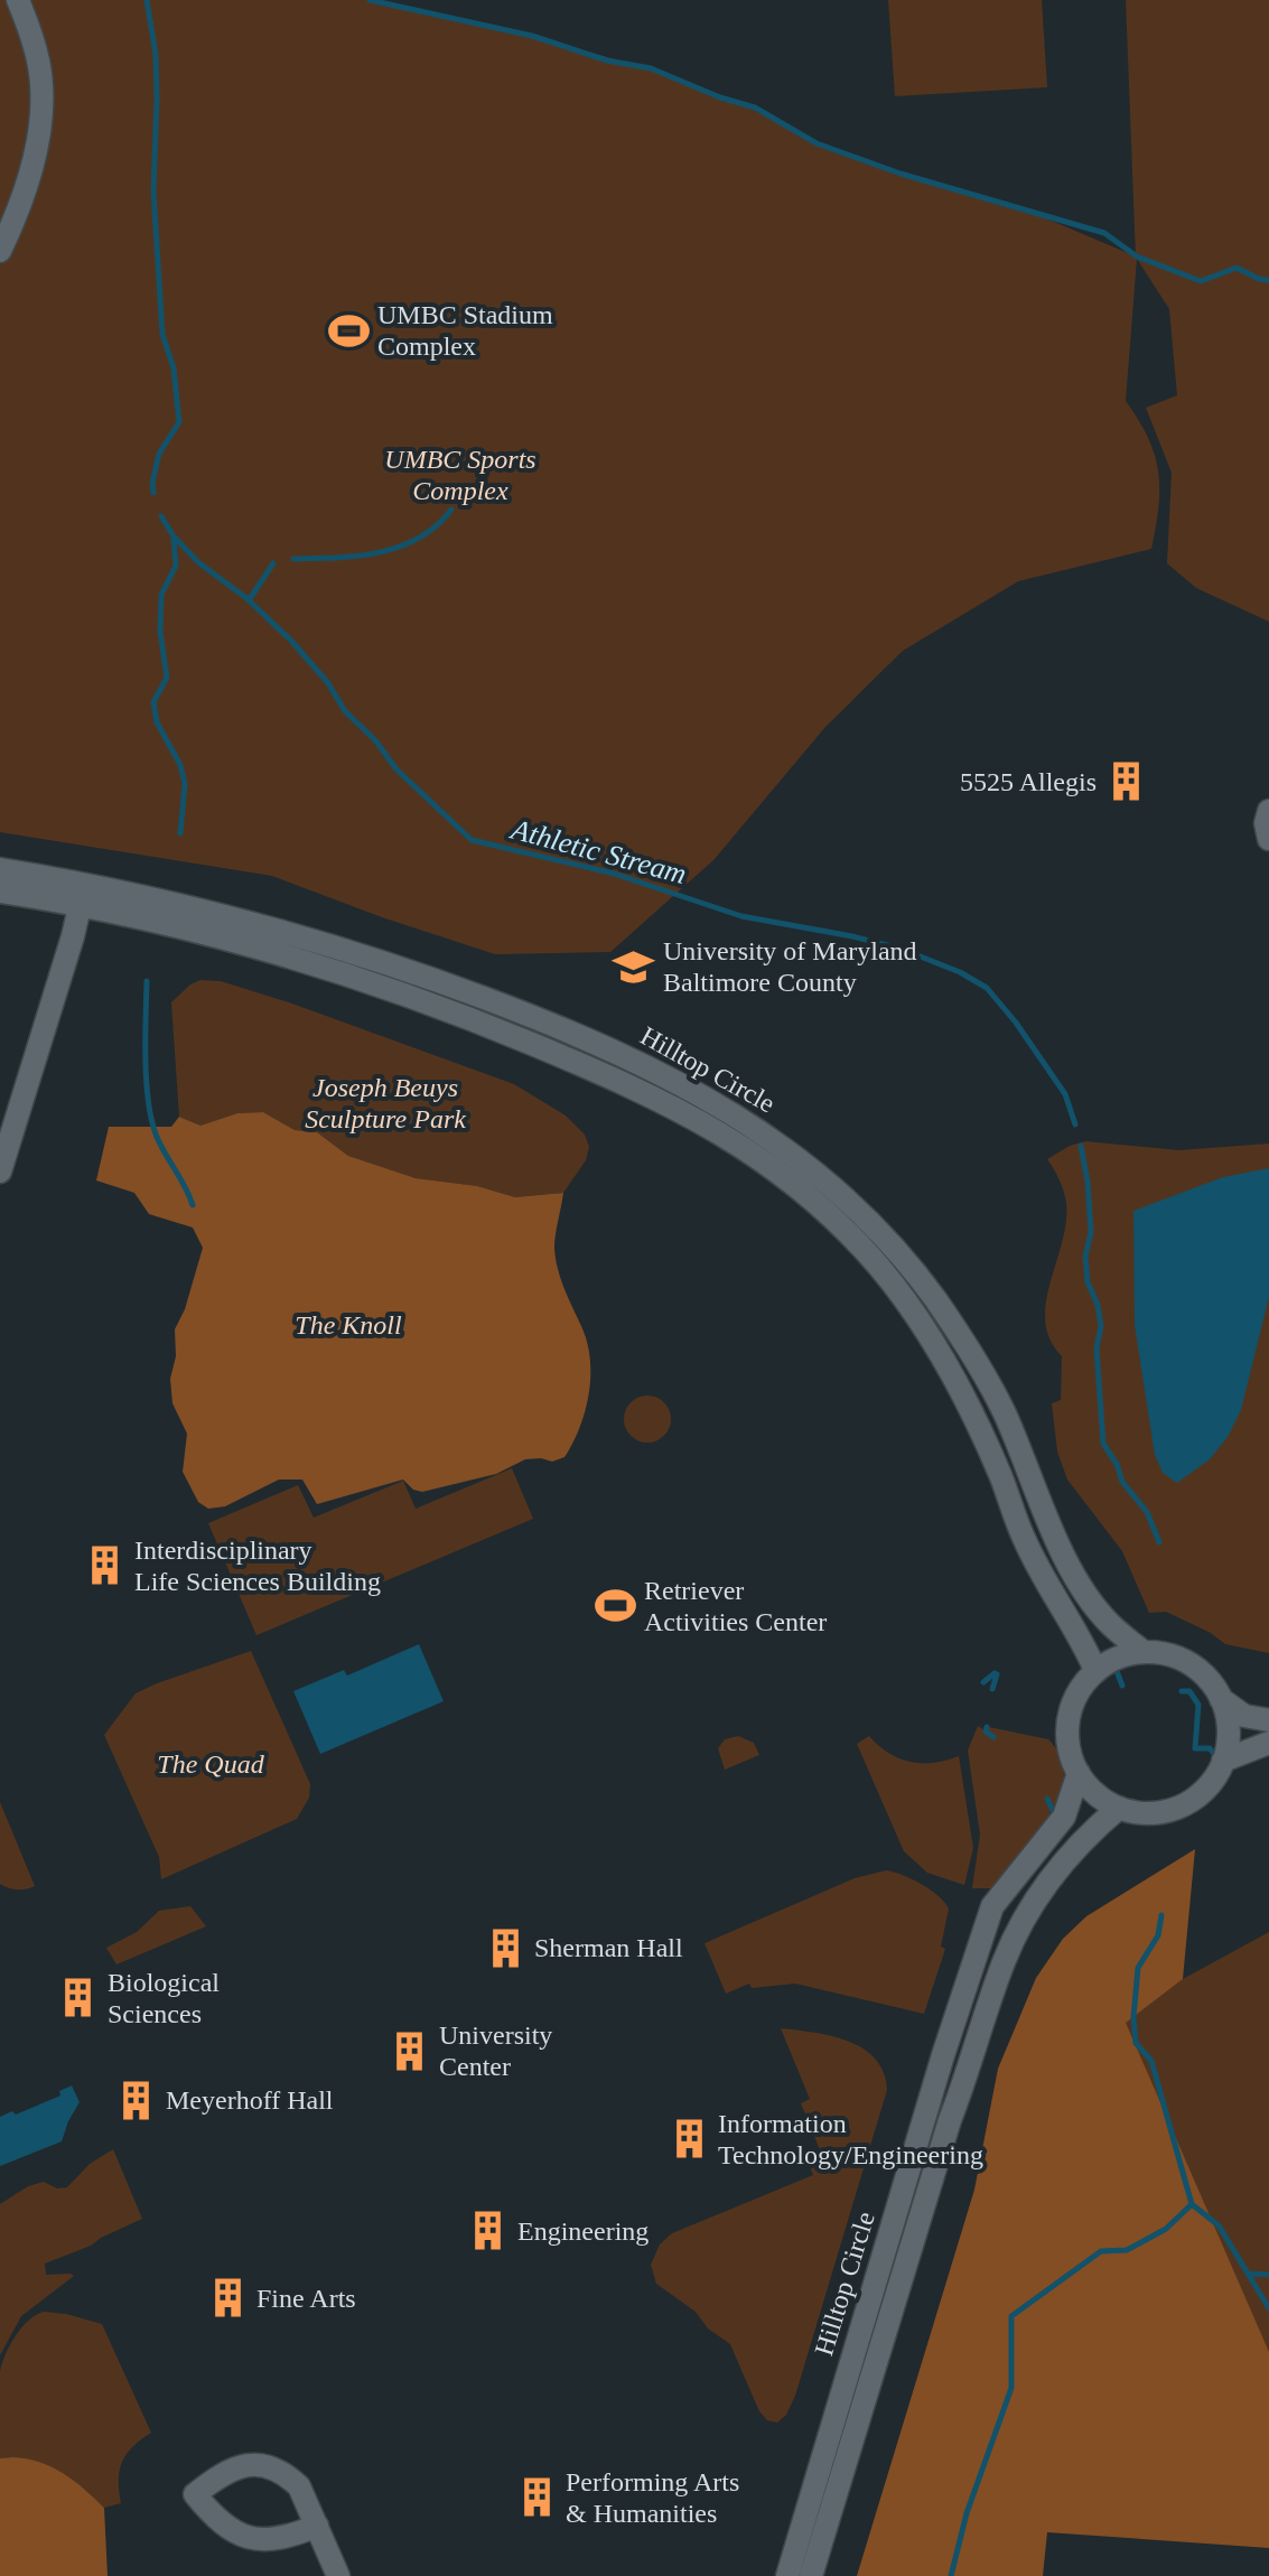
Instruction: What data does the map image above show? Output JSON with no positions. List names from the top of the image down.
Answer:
{
  "streets": {
    "street": ["Hilltop Circle"]
  },
  "water": ["Athletic Stream"],
  "parks": [
    "UMBC Sports Complex",
    "Joseph Beuys Sculpture Park",
    "The Knoll",
    "The Quad"
  ],
  "places": {
    "sports": ["UMBC Stadium Complex", "Retriever Activities Center"],
    "building": [
      "5525 Allegis",
      "Interdisciplinary Life Sciences Building",
      "Sherman Hall",
      "Biological Sciences",
      "University Center",
      "Meyerhoff Hall",
      "Information Technology/Engineering",
      "Engineering",
      "Fine Arts",
      "Performing Arts & Humanities"
    ],
    "school or university": ["University of Maryland Baltimore County"]
  }
}
